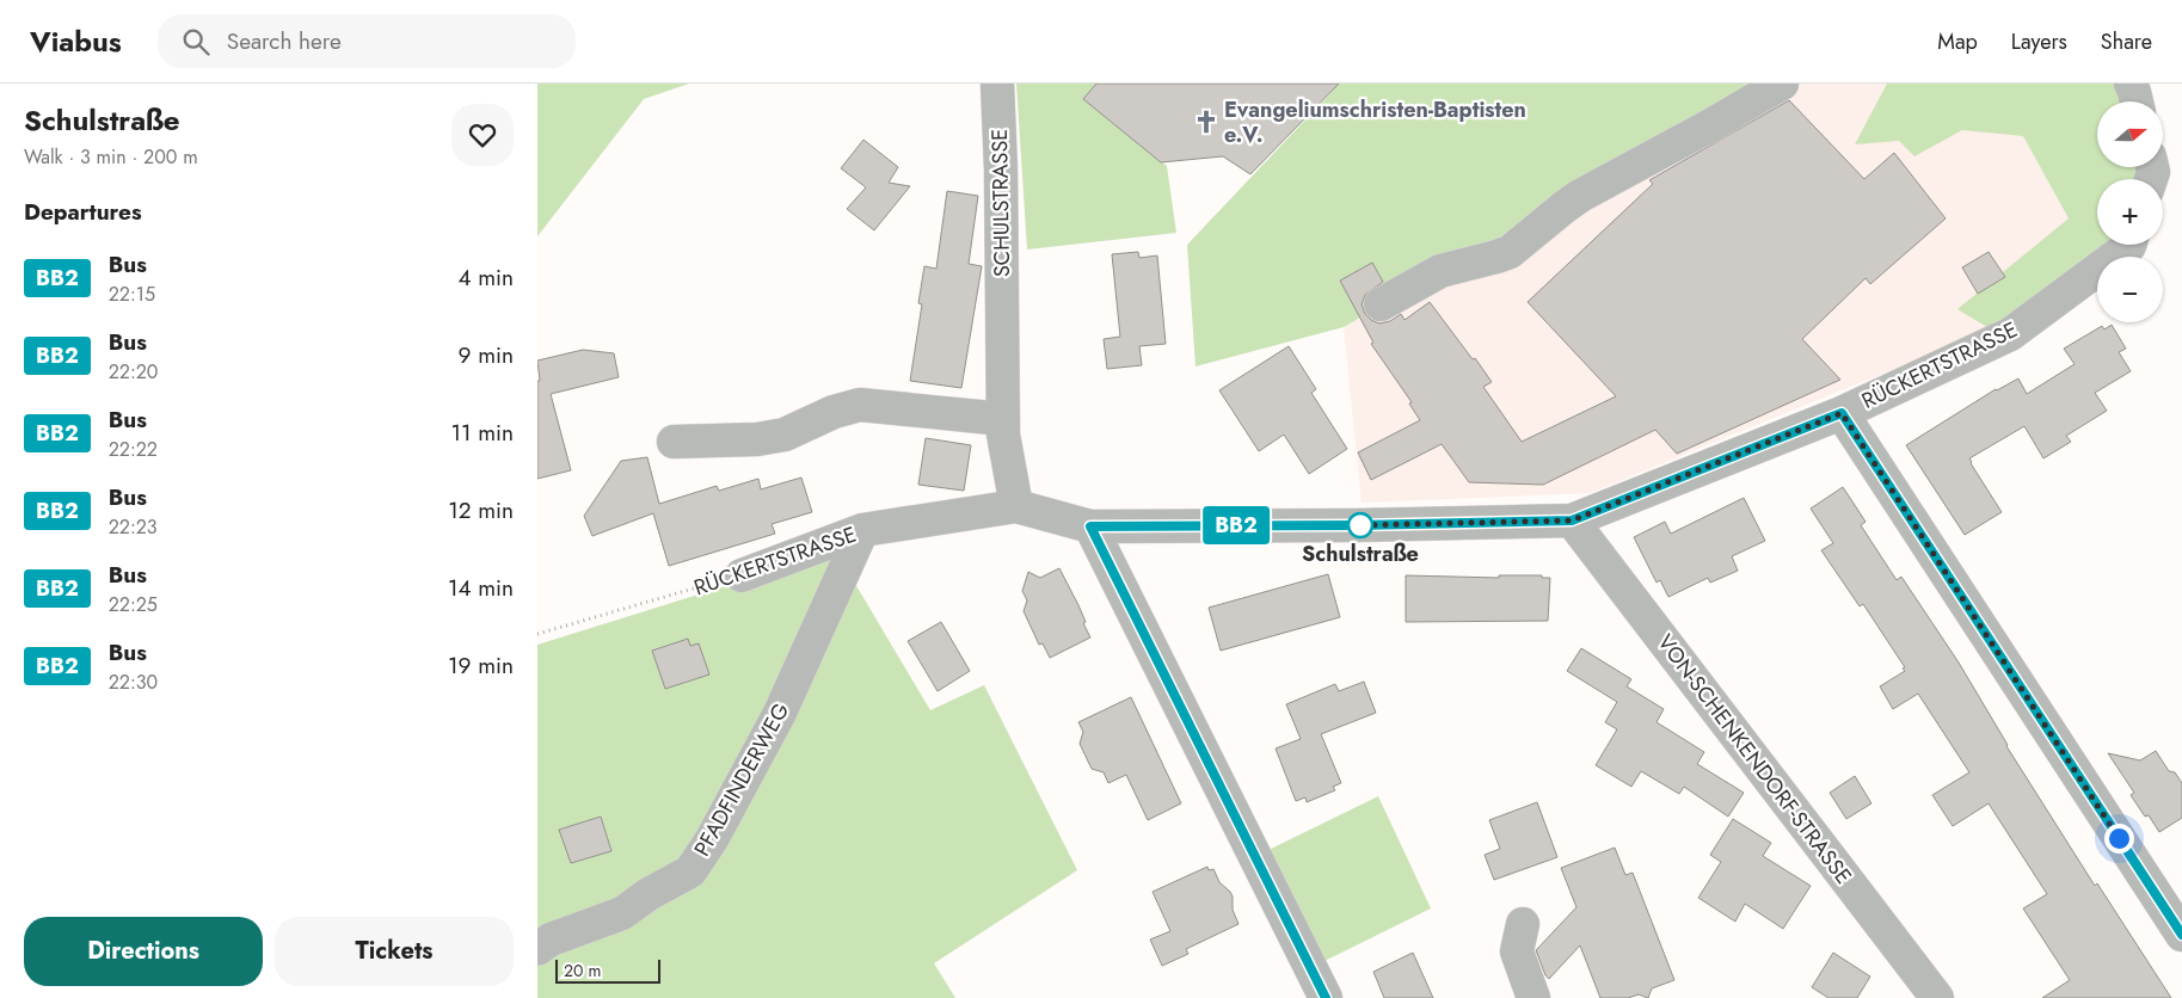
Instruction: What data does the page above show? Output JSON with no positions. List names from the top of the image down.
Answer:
{
  "streets": {
    "street": [
      "SCHULSTRASSE",
      "RÜCKERTSTRASSE",
      "VON-SCHENKENDORF-STRASSE",
      "PFADFINDERWEG"
    ]
  },
  "crossings": [
    ["SCHULSTRASSE", "RÜCKERTSTRASSE"],
    ["RÜCKERTSTRASSE", "VON-SCHENKENDORF-STRASSE"],
    ["RÜCKERTSTRASSE", "PFADFINDERWEG"]
  ],
  "places": {
    "church": ["Evangeliumschristen-Baptisten e.V."],
    "other": ["Schulstraße"]
  },
  "lines": ["bus line BB2"],
  "scale_bar": "20 m",
  "north": "right",
  "page": {
    "header": "Viabus",
    "search": "Search here",
    "nav": ["Map", "Layers", "Share"],
    "heading": [
      ["Schulstraße", "Walk · 3 min · 200 m"],
      "Departures"
    ],
    "on_map": "BB2",
    "map_buttons": ["+", "−"],
    "list": [
      {
        "mark": "BB2",
        "name": "Bus",
        "note": "22:15",
        "value": "4 min"
      },
      {
        "mark": "BB2",
        "name": "Bus",
        "note": "22:20",
        "value": "9 min"
      },
      {
        "mark": "BB2",
        "name": "Bus",
        "note": "22:22",
        "value": "11 min"
      },
      {
        "mark": "BB2",
        "name": "Bus",
        "note": "22:23",
        "value": "12 min"
      },
      {
        "mark": "BB2",
        "name": "Bus",
        "note": "22:25",
        "value": "14 min"
      },
      {
        "mark": "BB2",
        "name": "Bus",
        "note": "22:30",
        "value": "19 min"
      }
    ],
    "buttons": ["Directions", "Tickets"],
    "scale": "20 m"
  }
}
